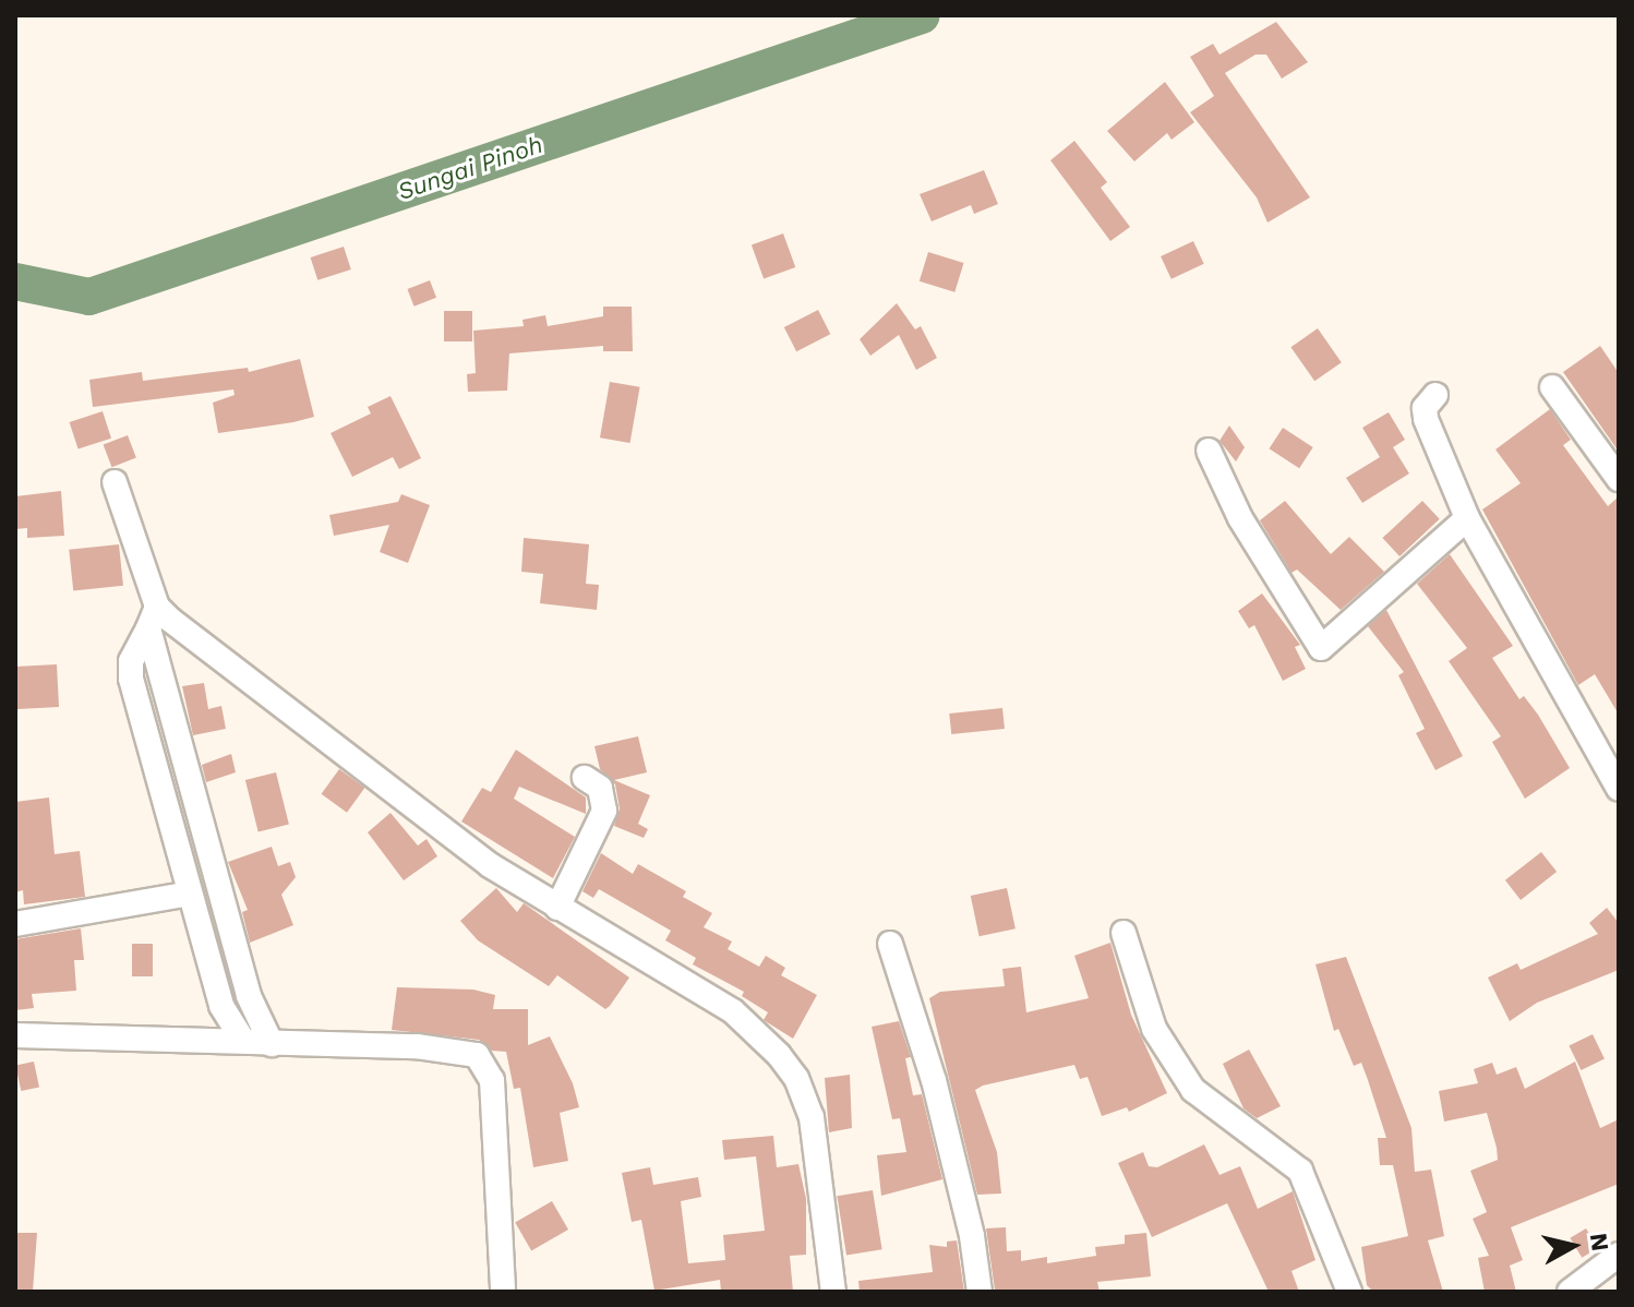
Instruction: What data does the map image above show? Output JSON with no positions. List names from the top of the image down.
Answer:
{
  "water": ["Sungai Pinoh"],
  "north": "right"
}
